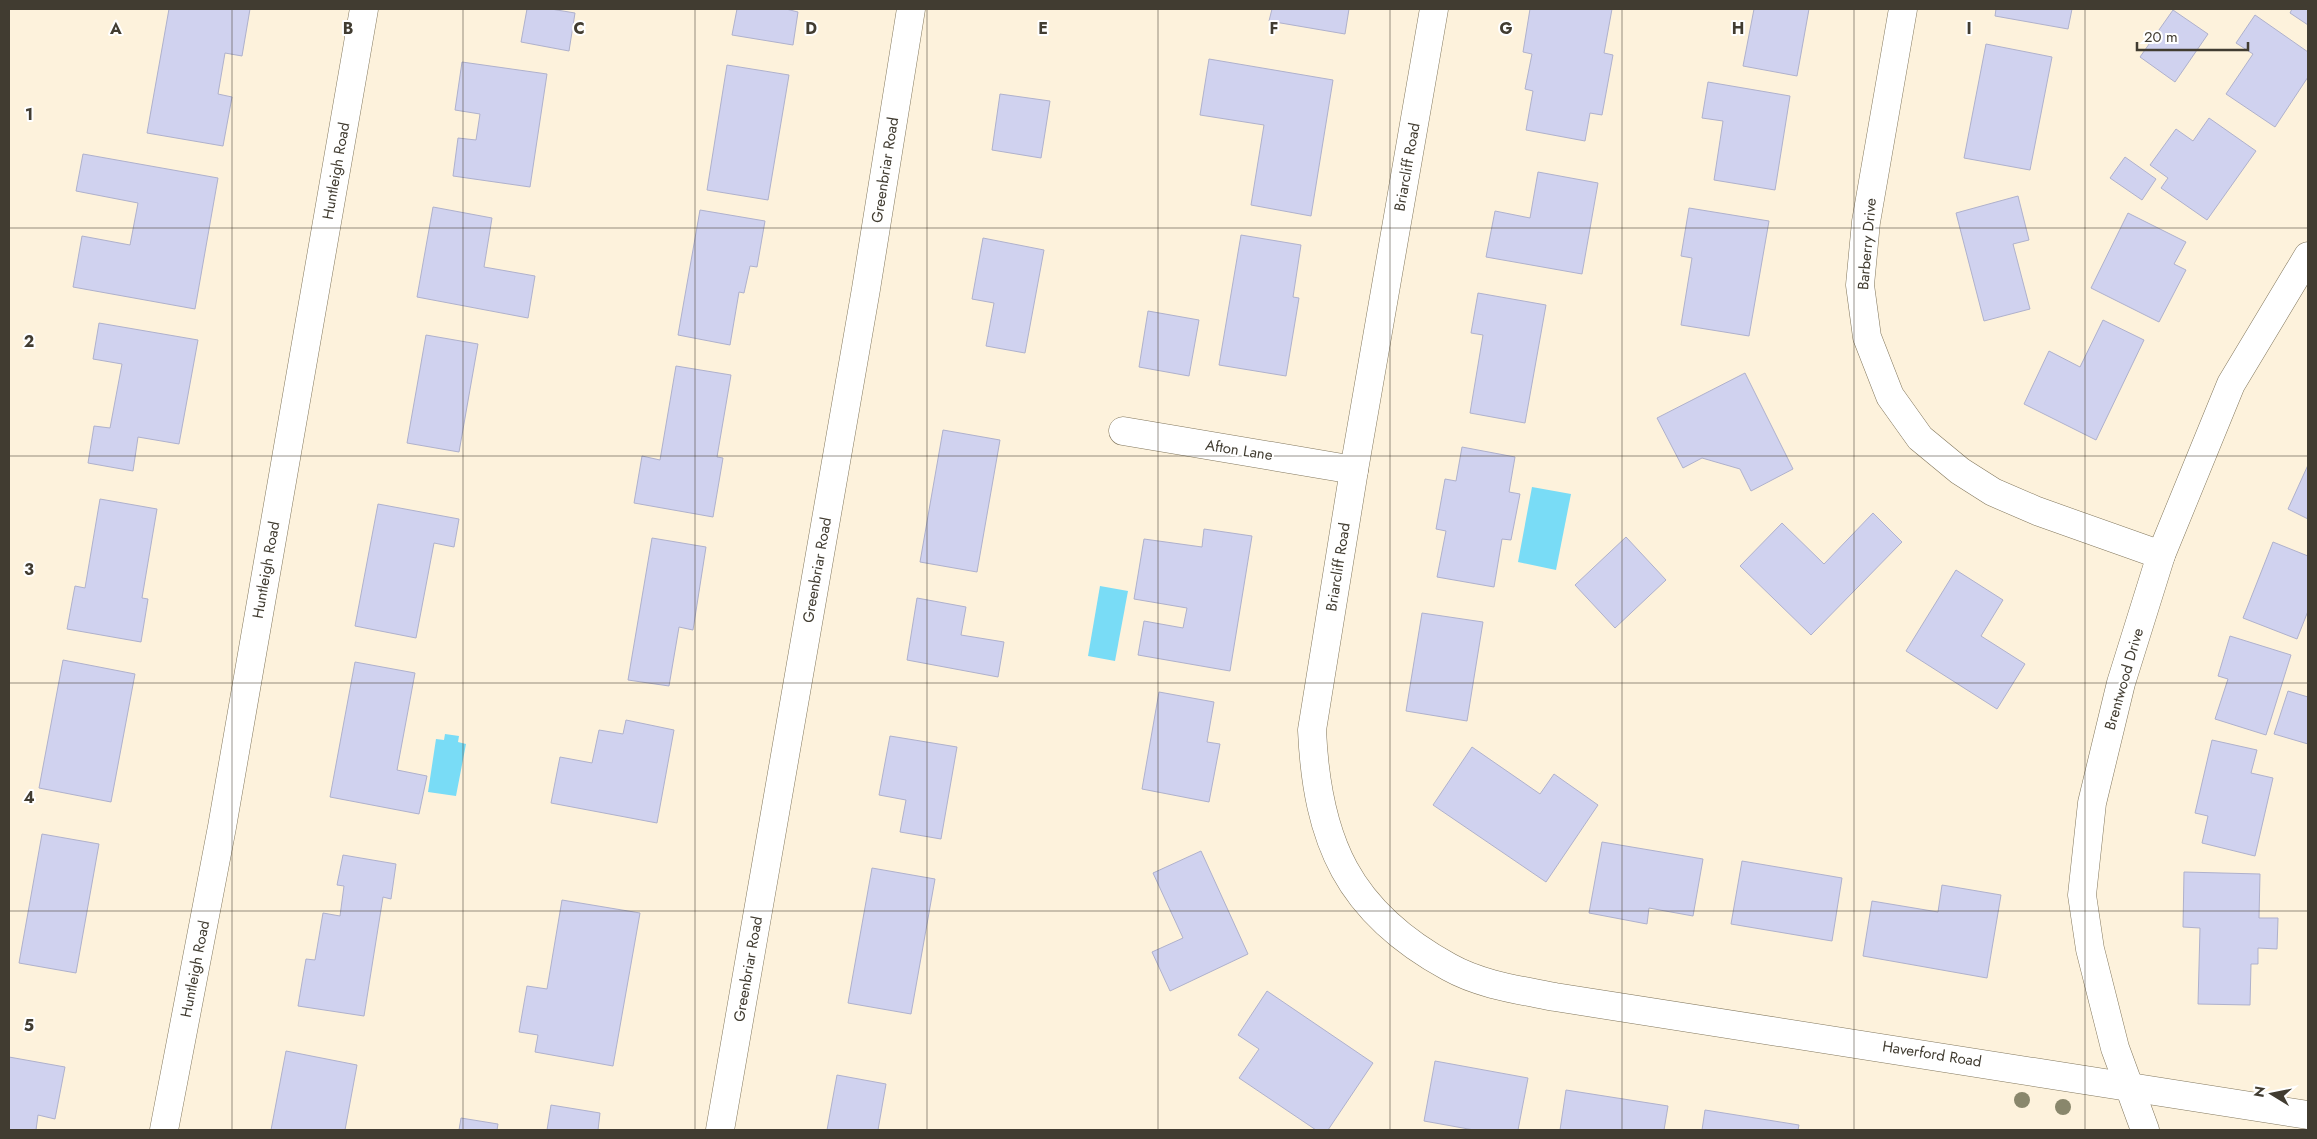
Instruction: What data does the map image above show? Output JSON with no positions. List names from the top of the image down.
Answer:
{
  "streets": {
    "street": [
      "Briarcliff Road",
      "Greenbriar Road",
      "Huntleigh Road",
      "Barberry Drive",
      "Afton Lane",
      "Brentwood Drive",
      "Haverford Road"
    ]
  },
  "crossings": [
    ["Briarcliff Road", "Afton Lane"],
    ["Briarcliff Road", "Haverford Road"],
    ["Barberry Drive", "Brentwood Drive"],
    ["Brentwood Drive", "Haverford Road"]
  ],
  "scale_bar": "20 m",
  "north": "left",
  "grid": {
    "columns": [
      "A",
      "B",
      "C",
      "D",
      "E",
      "F",
      "G",
      "H",
      "I"
    ],
    "rows": [
      "1",
      "2",
      "3",
      "4",
      "5"
    ]
  }
}
